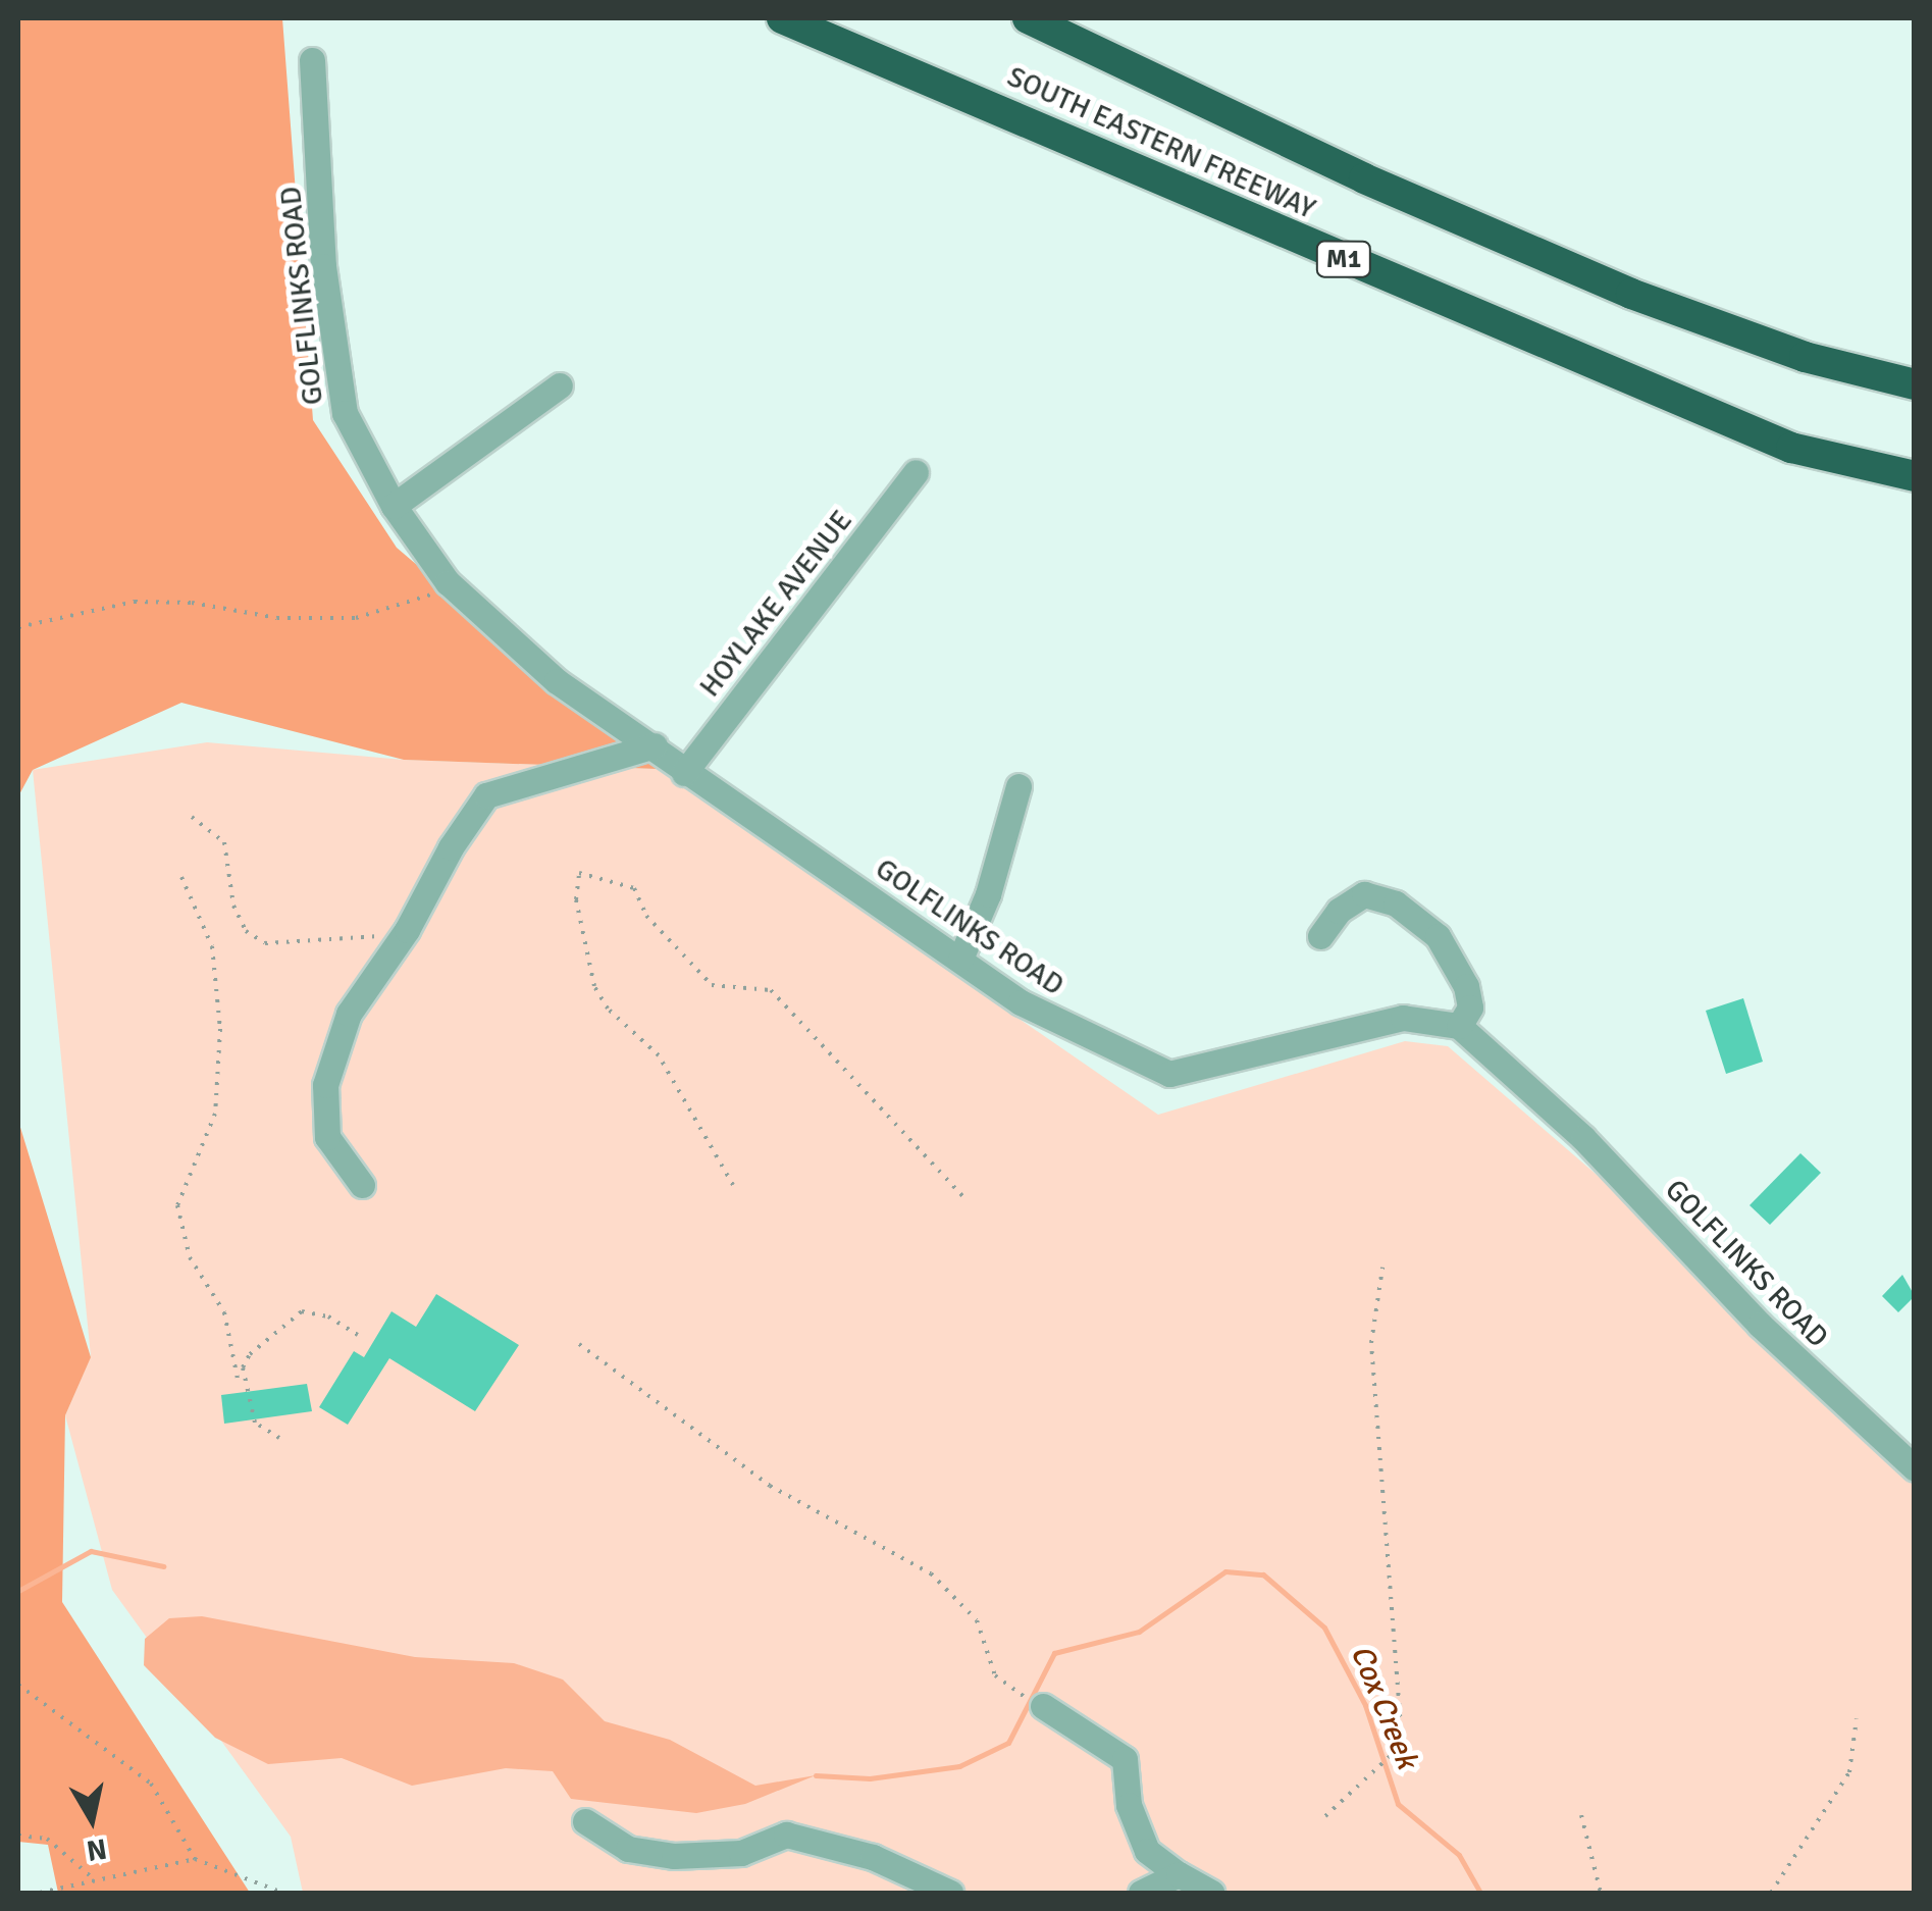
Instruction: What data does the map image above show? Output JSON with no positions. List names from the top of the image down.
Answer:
{
  "streets": {
    "highway": ["SOUTH EASTERN FREEWAY", "M1"],
    "street": ["GOLFLINKS ROAD", "HOYLAKE AVENUE"]
  },
  "crossings": [
    ["GOLFLINKS ROAD", "HOYLAKE AVENUE"]
  ],
  "water": ["Cox Creek"],
  "north": "bottom"
}
